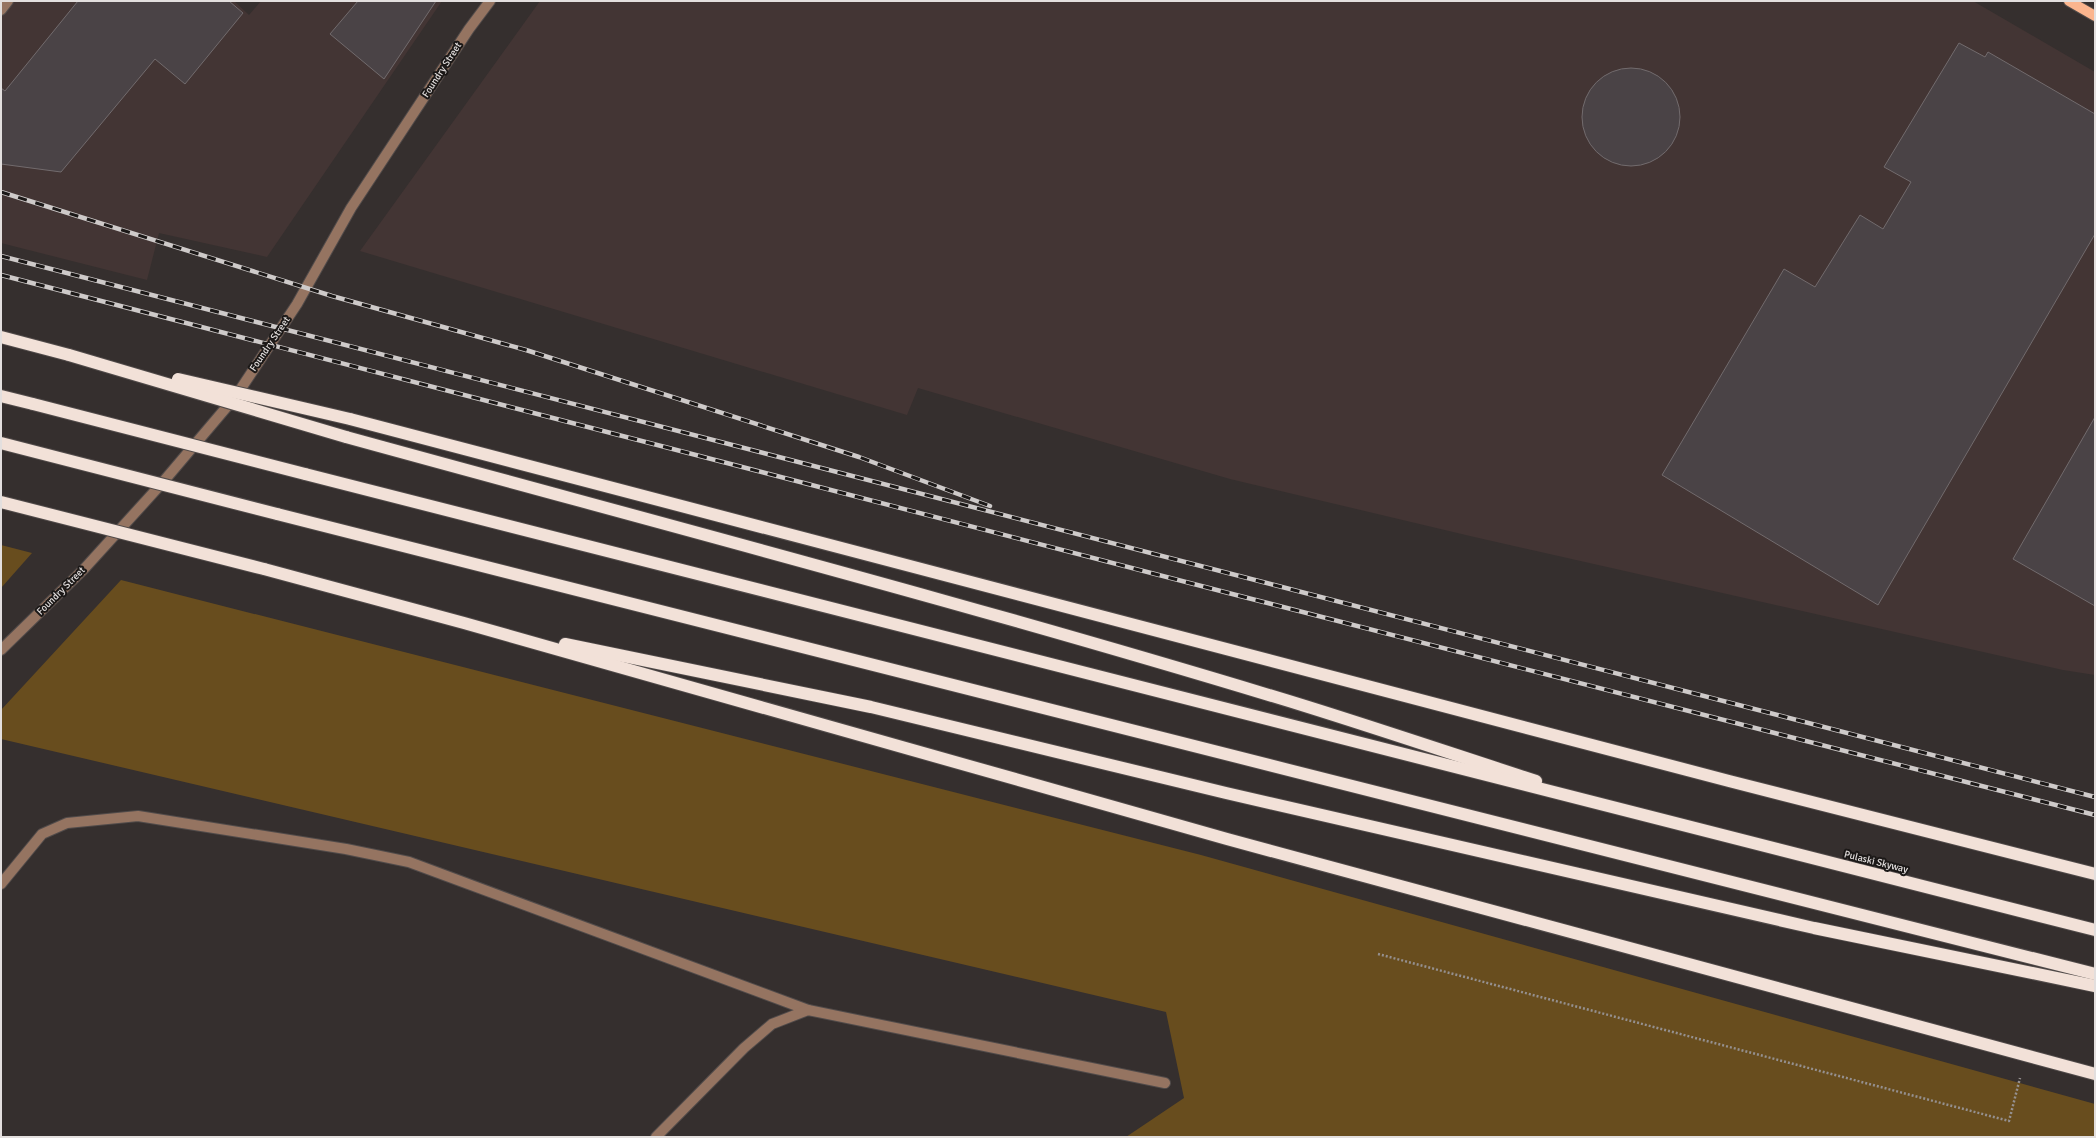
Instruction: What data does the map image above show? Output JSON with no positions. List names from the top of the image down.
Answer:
{
  "streets": {
    "highway": ["Pulaski Skyway"],
    "street": ["Foundry Street"]
  }
}
